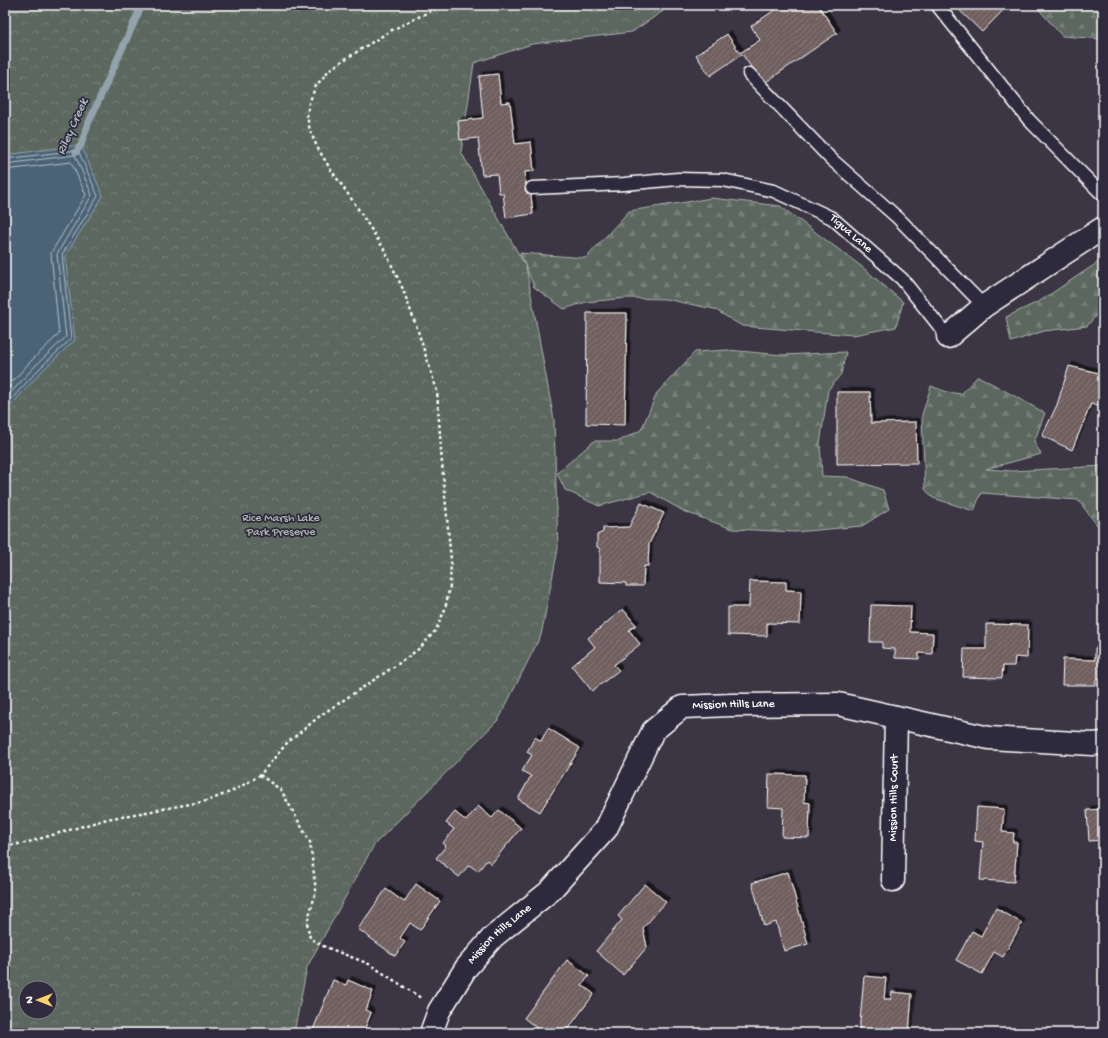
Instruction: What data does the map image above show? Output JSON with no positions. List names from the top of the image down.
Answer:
{
  "streets": {
    "street": ["Tigua Lane", "Mission Hills Lane", "Mission Hills Court"]
  },
  "crossings": [
    ["Mission Hills Lane", "Mission Hills Court"]
  ],
  "water": ["Riley Creek"],
  "parks": ["Rice Marsh Lake Park Preserve"],
  "north": "left"
}
